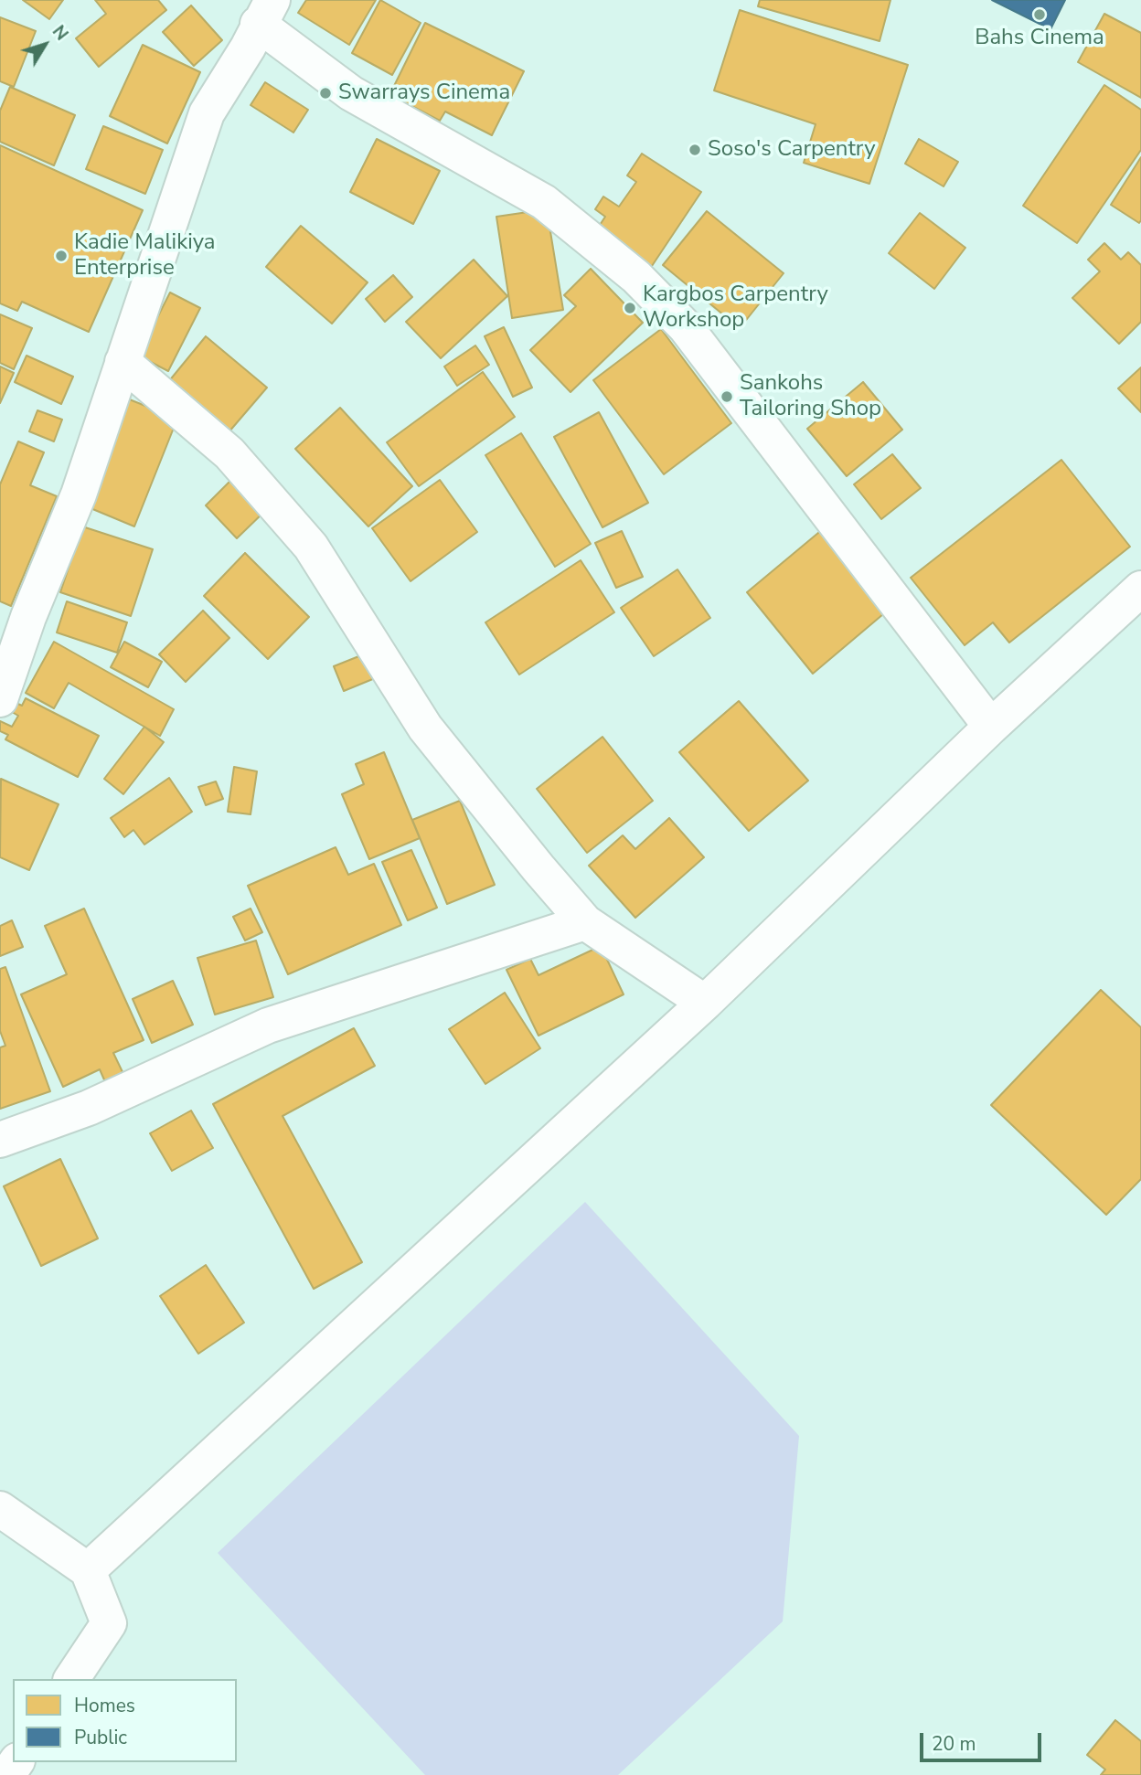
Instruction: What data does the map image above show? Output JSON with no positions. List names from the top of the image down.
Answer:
{
  "places": [
    "Bahs Cinema",
    "Swarrays Cinema",
    "Soso's Carpentry",
    "Kadie Malikiya Enterprise",
    "Kargbos Carpentry Workshop",
    "Sankohs Tailoring Shop"
  ],
  "legend": ["Homes", "Public"],
  "scale_bar": "20 m",
  "north": "top right"
}
